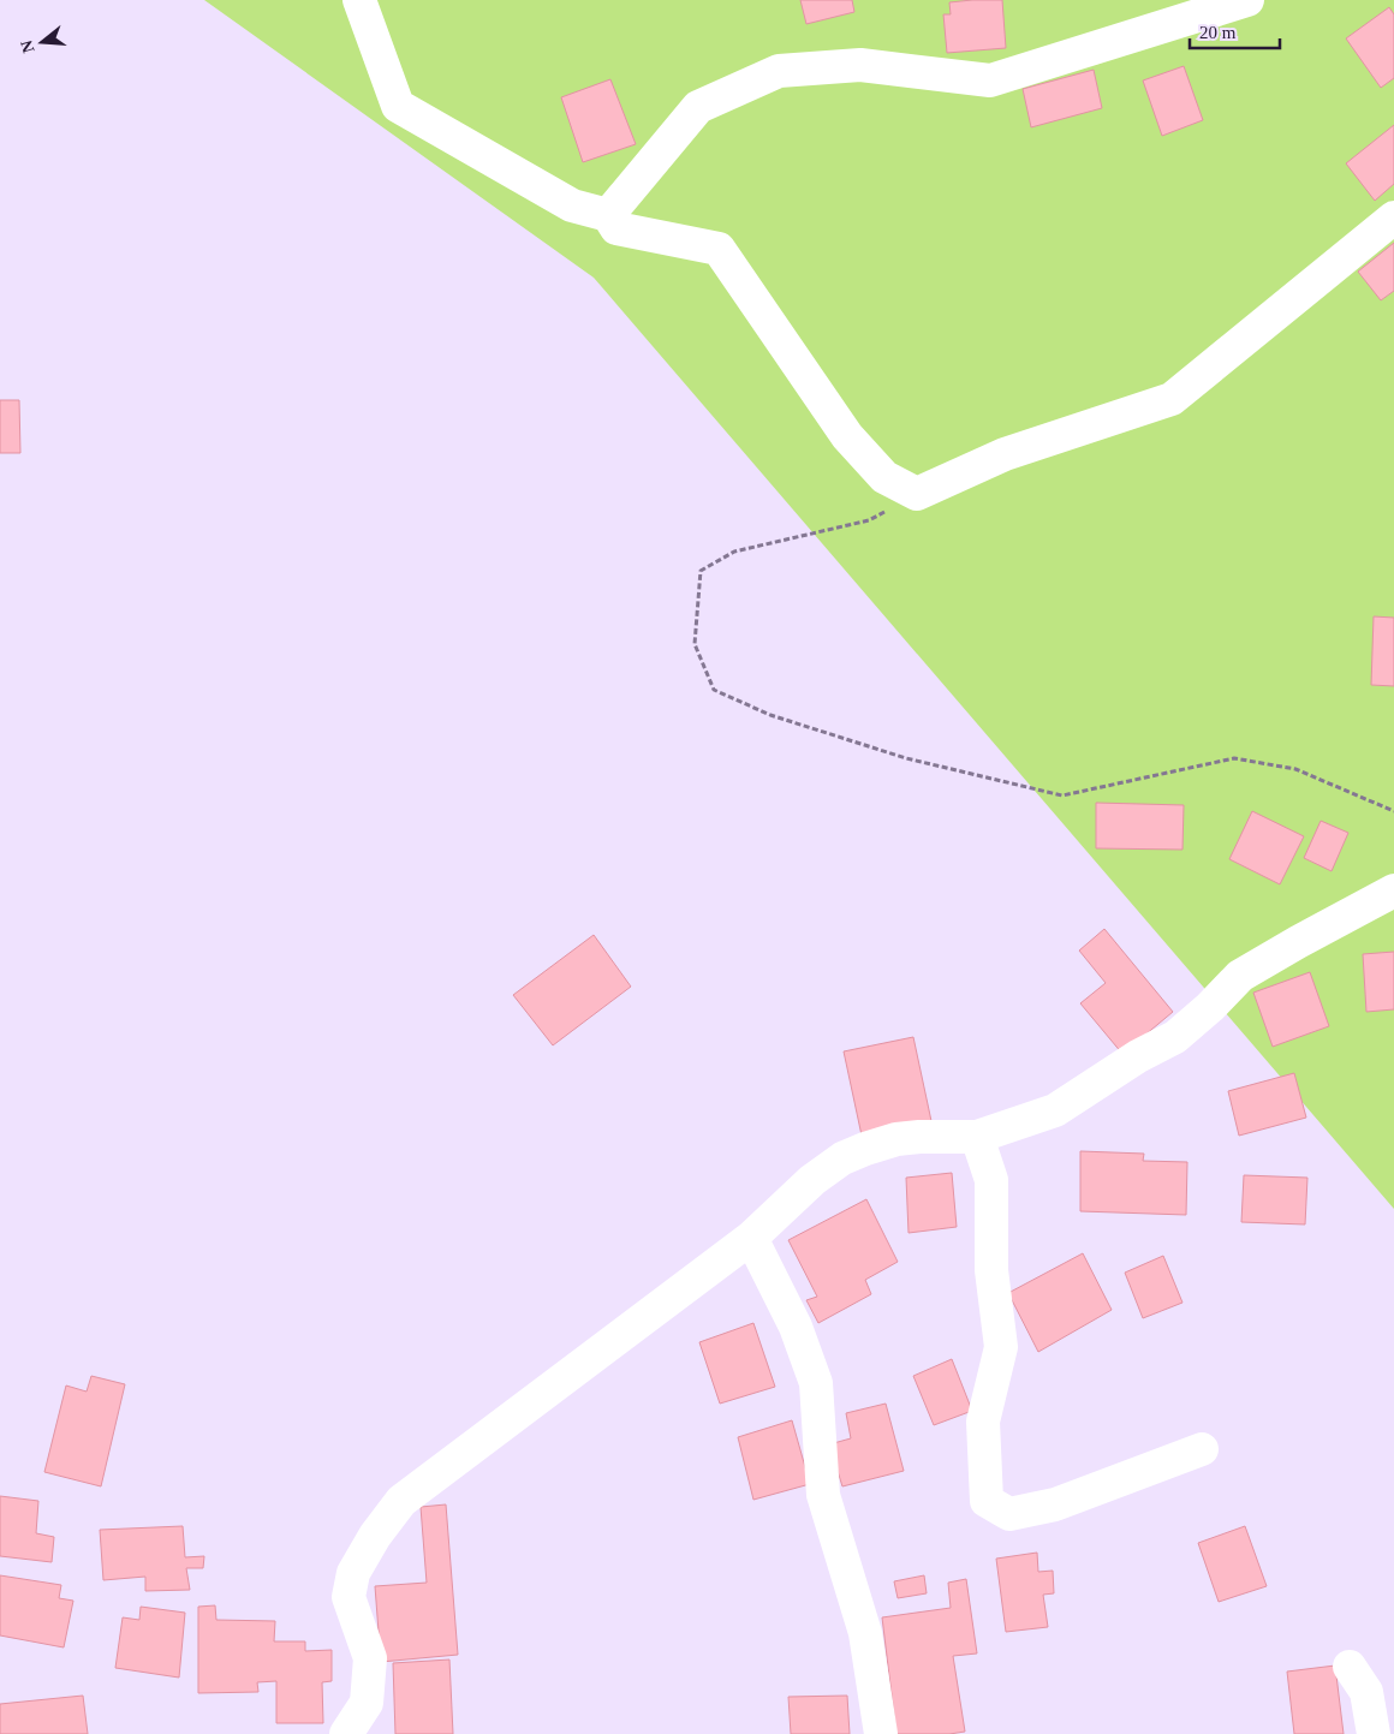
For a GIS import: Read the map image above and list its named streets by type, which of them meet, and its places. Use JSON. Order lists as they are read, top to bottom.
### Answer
{
  "scale_bar": "20 m",
  "north": "left"
}
